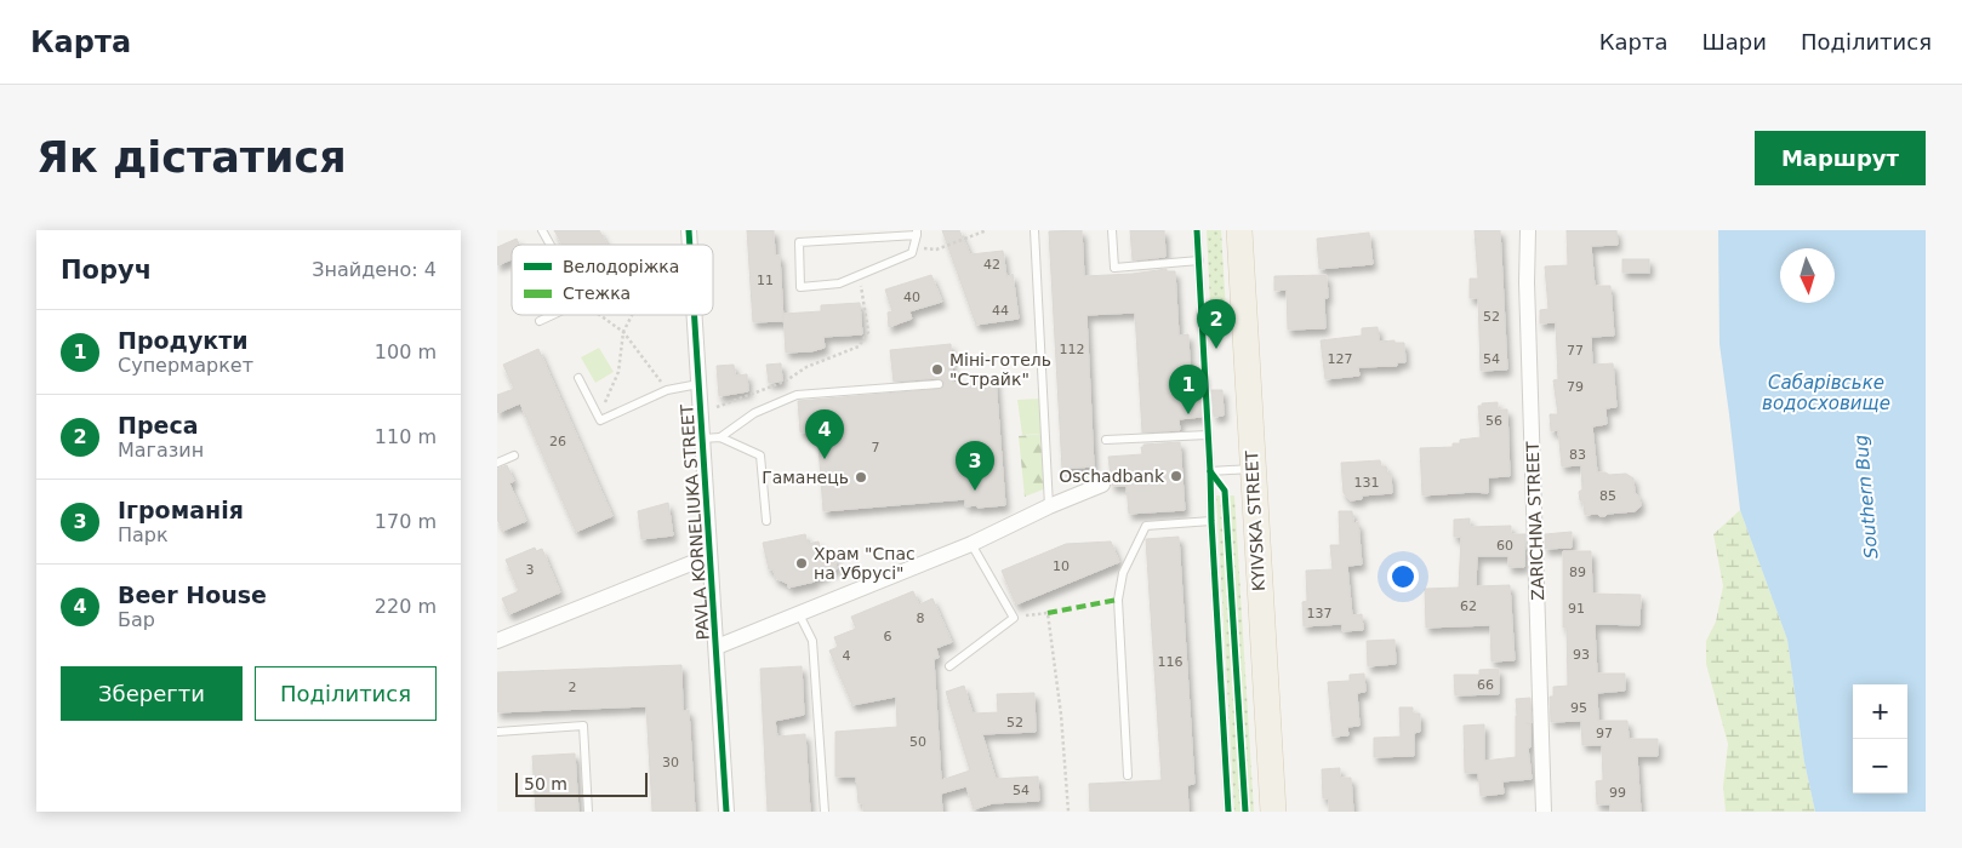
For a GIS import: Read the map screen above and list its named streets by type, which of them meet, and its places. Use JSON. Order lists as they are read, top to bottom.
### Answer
{
  "streets": {
    "main road": ["KYIVSKA STREET"],
    "street": ["ZARICHNA STREET", "PAVLA KORNELIUKA STREET"]
  },
  "water": ["Сабарівське водосховище", "Southern Bug"],
  "places": [
    "Міні-готель \"Страйк\"",
    "Oschadbank",
    "Гаманець",
    "Храм \"Спас на Убрусі\""
  ],
  "house_numbers": [
    "42",
    "11",
    "40",
    "44",
    "52",
    "112",
    "77",
    "127",
    "54",
    "79",
    "56",
    "26",
    "7",
    "83",
    "131",
    "85",
    "60",
    "10",
    "3",
    "89",
    "62",
    "91",
    "137",
    "8",
    "6",
    "93",
    "4",
    "116",
    "66",
    "2",
    "95",
    "52",
    "97",
    "50",
    "30",
    "54",
    "99"
  ],
  "legend": ["Велодоріжка", "Стежка"],
  "scale_bar": "50 m",
  "north": "bottom",
  "page": {
    "header": "Карта",
    "nav": ["Карта", "Шари", "Поділитися"],
    "buttons": [
      "Маршрут",
      ["Зберегти", "Поділитися"]
    ],
    "title": "Як дістатися",
    "heading": ["Поруч", "Знайдено: 4"],
    "pins": [
      "2",
      "1",
      "4",
      "3"
    ],
    "list": [
      {
        "mark": "1",
        "name": "Продукти",
        "note": "Супермаркет",
        "value": "100 m"
      },
      {
        "mark": "2",
        "name": "Преса",
        "note": "Магазин",
        "value": "110 m"
      },
      {
        "mark": "3",
        "name": "Ігроманія",
        "note": "Парк",
        "value": "170 m"
      },
      {
        "mark": "4",
        "name": "Beer House",
        "note": "Бар",
        "value": "220 m"
      }
    ],
    "map_buttons": ["+", "−"],
    "scale": "50 m"
  }
}
